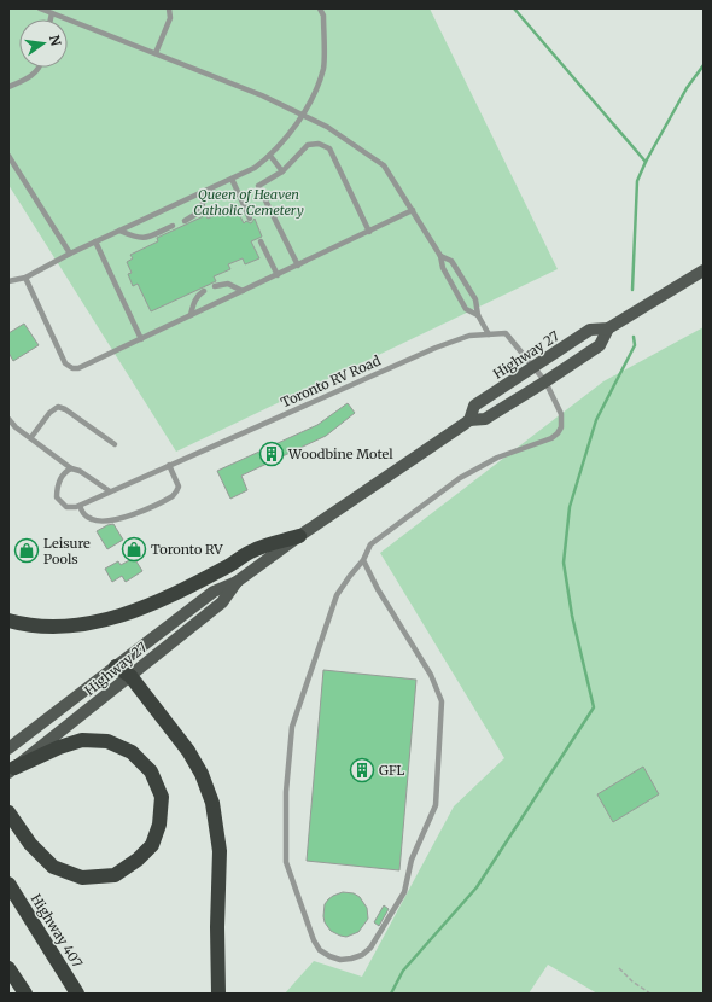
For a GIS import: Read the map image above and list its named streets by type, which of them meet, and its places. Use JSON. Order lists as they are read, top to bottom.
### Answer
{
  "streets": {
    "highway": ["Highway 407"],
    "main road": ["Highway 27"],
    "lane": ["Toronto RV Road"]
  },
  "crossings": [
    ["Highway 27", "Toronto RV Road"]
  ],
  "parks": ["Queen of Heaven Catholic Cemetery"],
  "places": {
    "building": ["Woodbine Motel", "GFL"],
    "shop": ["Toronto RV", "Leisure Pools"]
  },
  "north": "right"
}
